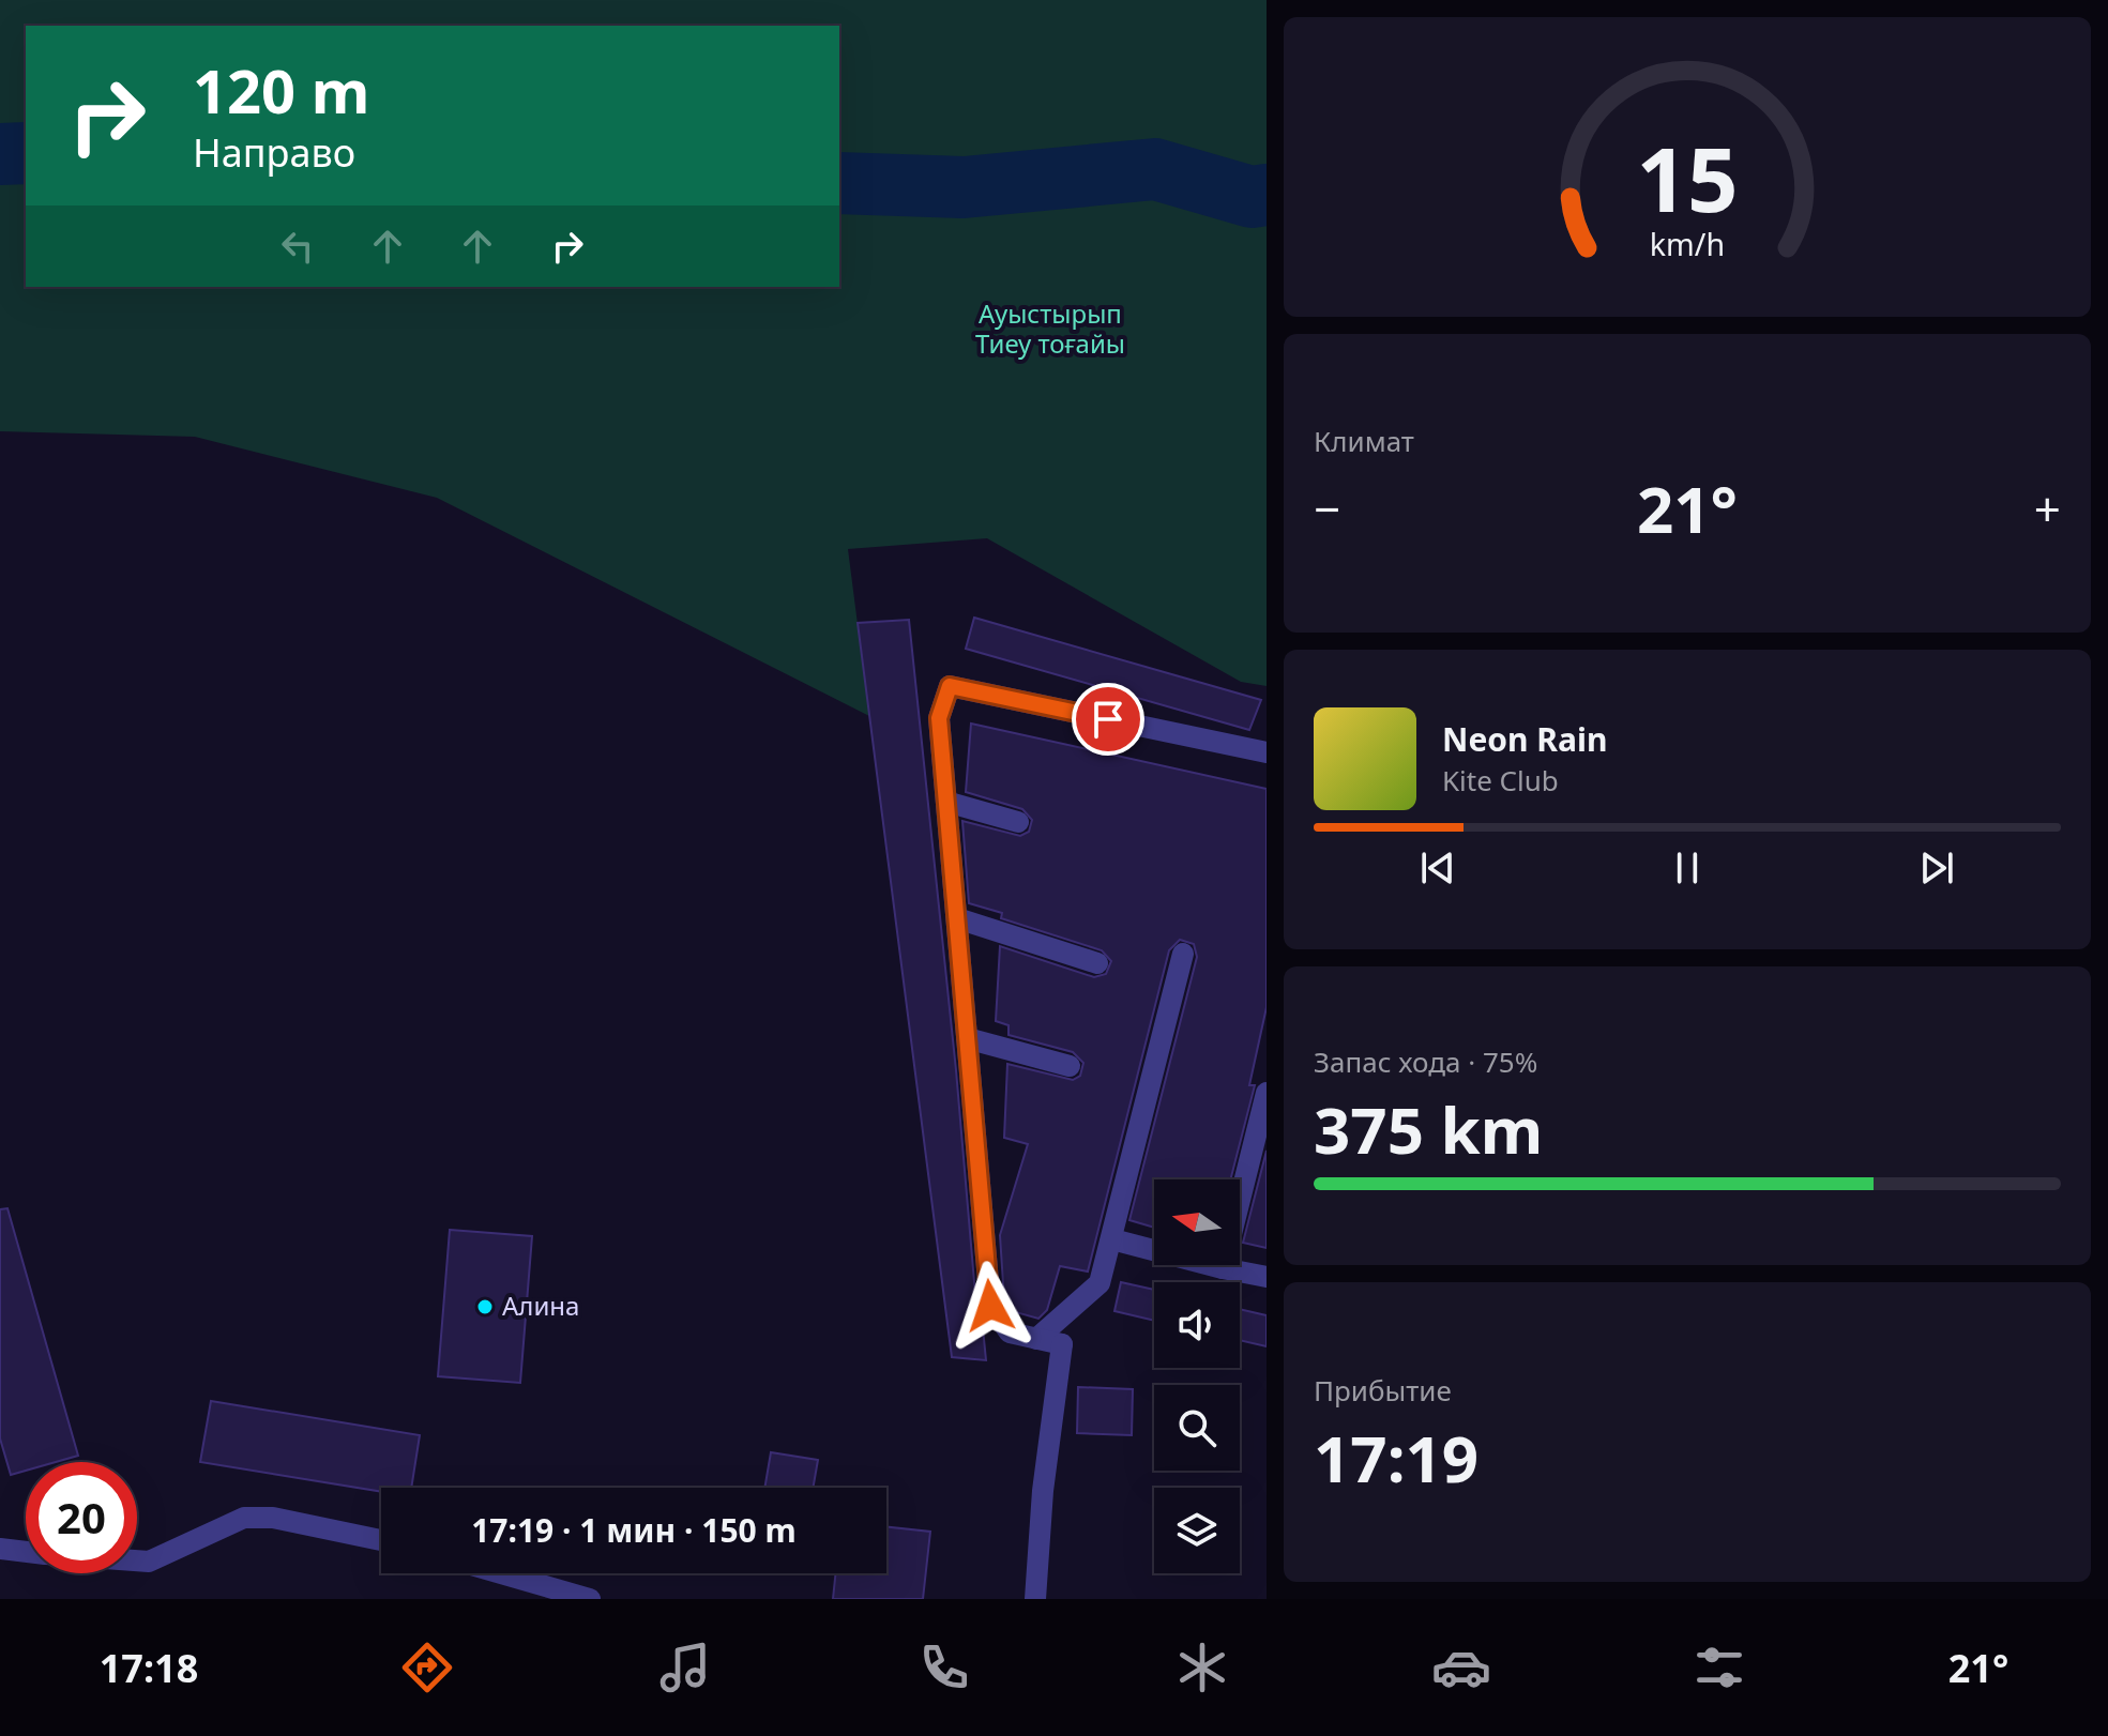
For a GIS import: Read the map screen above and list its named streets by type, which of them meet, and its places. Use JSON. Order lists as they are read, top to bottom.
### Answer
{
  "parks": ["Ауыстырып Тиеу тоғайы"],
  "places": ["Алина"],
  "north": "left",
  "page": {
    "turn": ["120 m", "Направо"],
    "tile": [
      "Климат",
      ["Запас хода · 75%", "375 km"],
      ["Прибытие", "17:19"]
    ],
    "heat": ["−", "21°", "+"],
    "song": ["Neon Rain", "Kite Club"],
    "limit": "20",
    "trip": "17:19 · 1 мин · 150 m",
    "tabs": ["17:18", "21°"],
    "gauge": ["15", "km/h"]
  }
}
